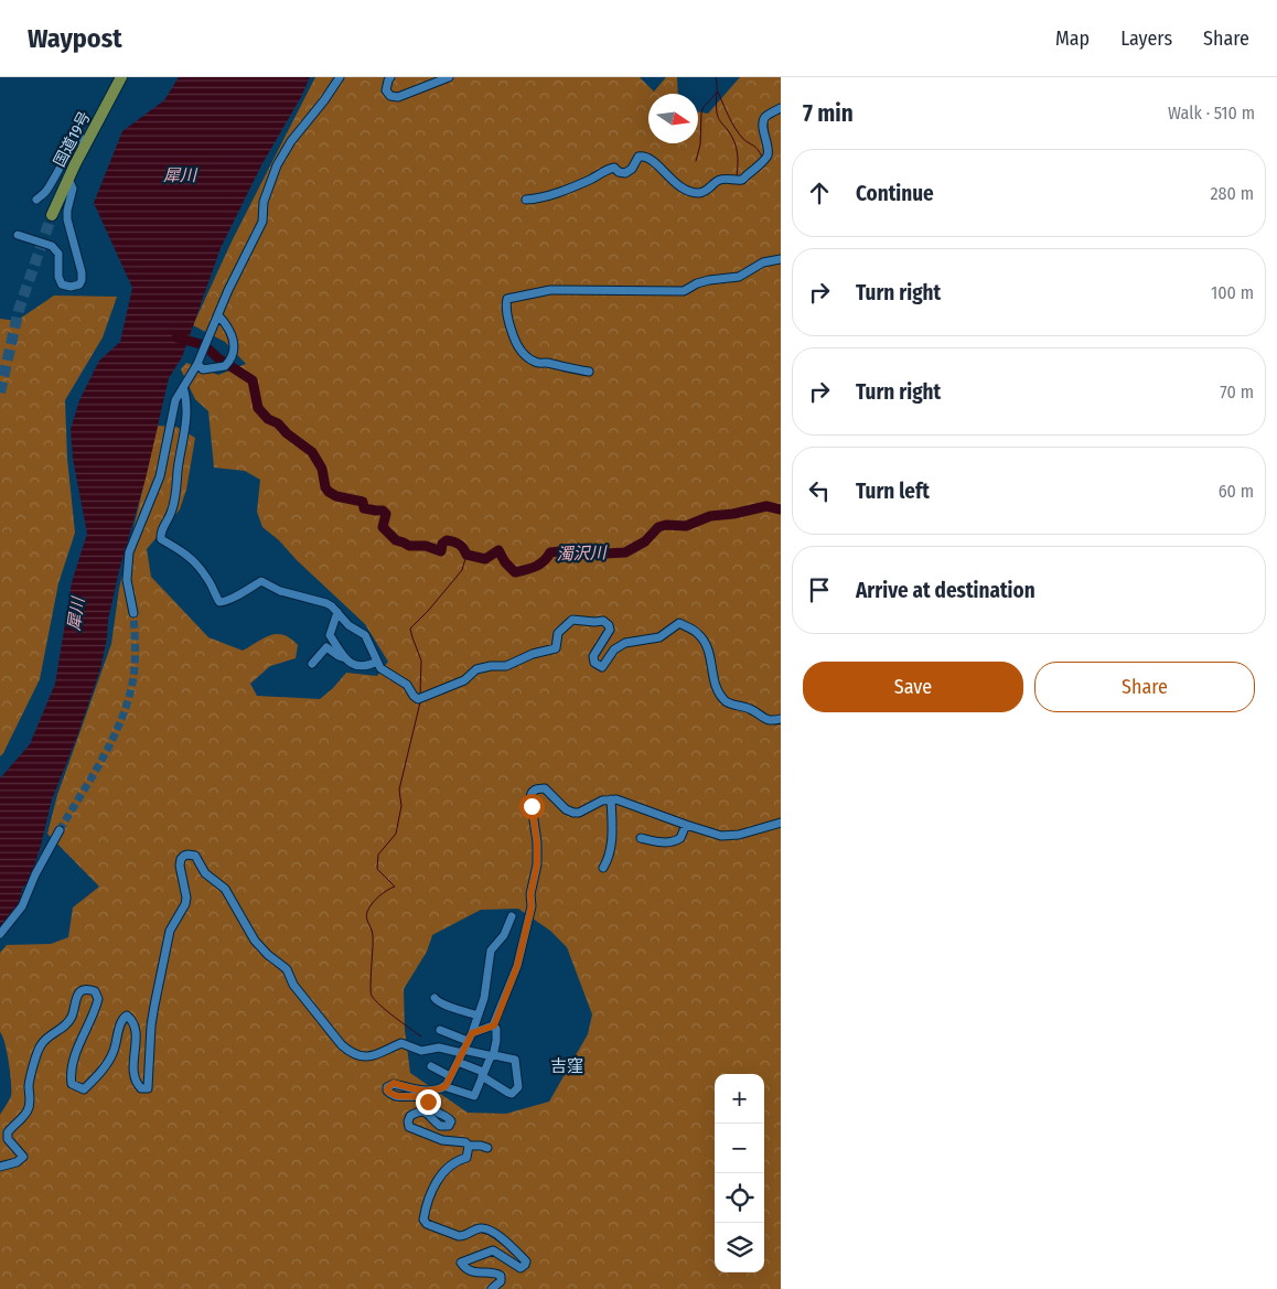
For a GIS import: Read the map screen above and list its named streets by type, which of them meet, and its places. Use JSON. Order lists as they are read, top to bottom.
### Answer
{
  "streets": {
    "highway": ["国道19号"]
  },
  "districts": ["吉窪"],
  "water": ["犀川", "濁沢川"],
  "north": "right",
  "page": {
    "header": "Waypost",
    "nav": ["Map", "Layers", "Share"],
    "heading": ["7 min", "Walk · 510 m"],
    "list": [
      ["Continue", "280 m"],
      ["Turn right", "100 m"],
      ["Turn right", "70 m"],
      ["Turn left", "60 m"],
      "Arrive at destination"
    ],
    "buttons": ["Save", "Share"],
    "map_buttons": ["+", "−"]
  }
}
